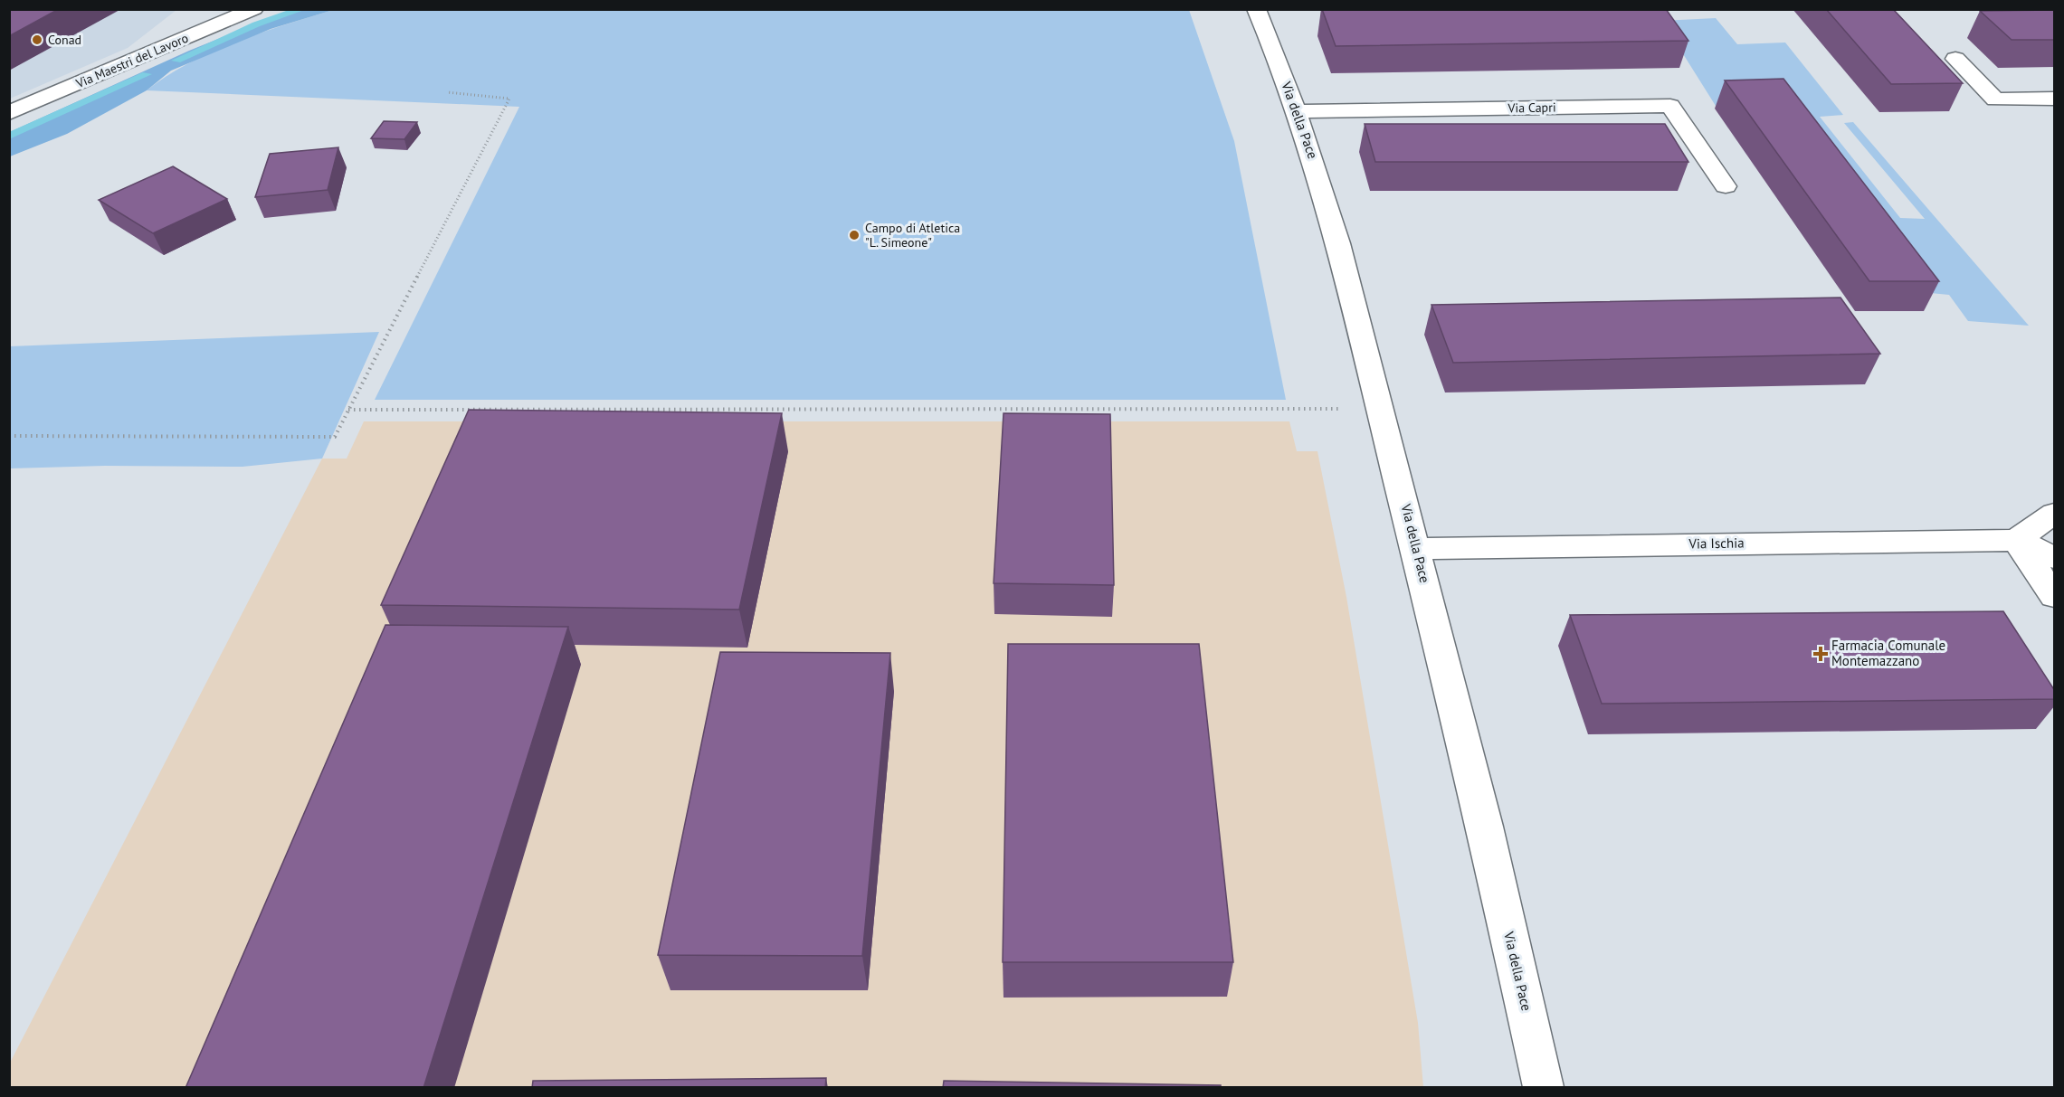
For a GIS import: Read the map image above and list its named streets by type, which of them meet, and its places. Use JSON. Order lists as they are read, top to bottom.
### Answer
{
  "streets": {
    "street": [
      "Via Maestri del Lavoro",
      "Via Capri",
      "Via della Pace",
      "Via Ischia"
    ]
  },
  "crossings": [
    ["Via Capri", "Via della Pace"],
    ["Via della Pace", "Via Ischia"]
  ],
  "places": {
    "other": ["Conad", "Campo di Atletica \"L. Simeone\""],
    "health": ["Farmacia Comunale Montemazzano"]
  }
}
